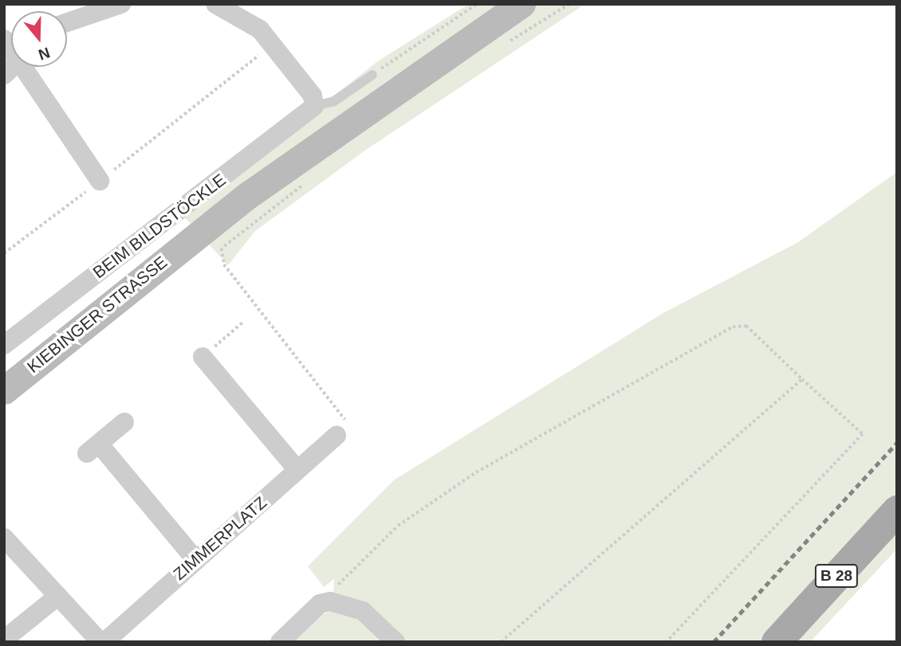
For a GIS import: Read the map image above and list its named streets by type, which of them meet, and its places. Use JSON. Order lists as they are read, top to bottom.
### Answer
{
  "streets": {
    "main road": ["B 28"],
    "street": ["BEIM BILDSTÖCKLE", "KIEBINGER STRASSE", "ZIMMERPLATZ"]
  },
  "north": "bottom"
}
